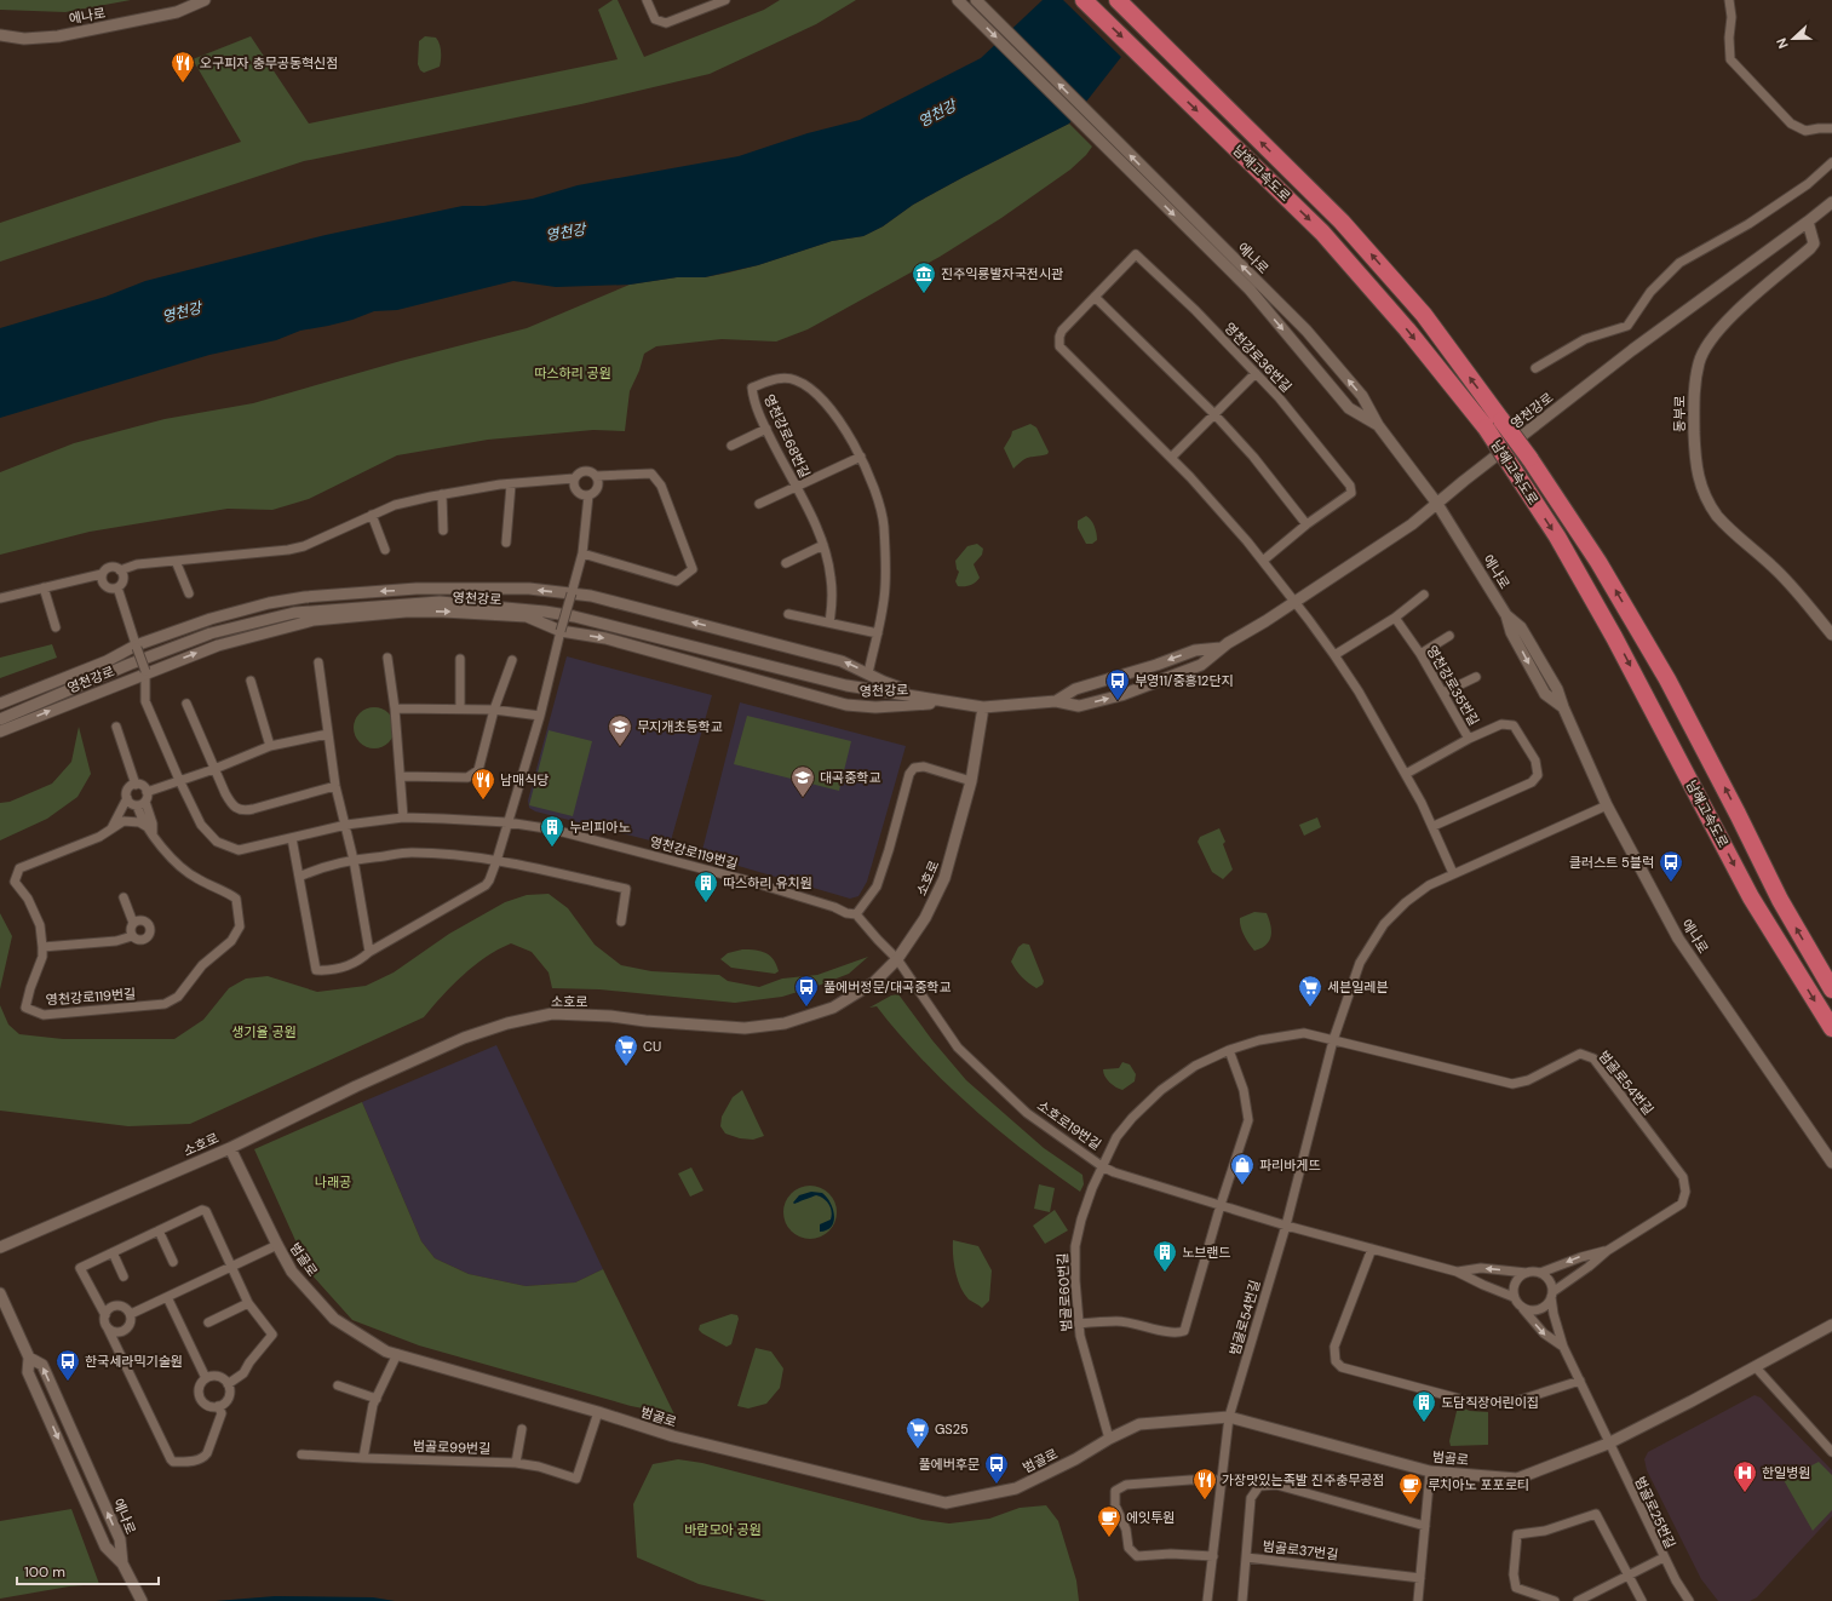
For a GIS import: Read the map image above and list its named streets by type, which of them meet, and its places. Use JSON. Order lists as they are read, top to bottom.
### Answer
{
  "streets": {
    "highway": ["남해고속도로"],
    "street": [
      "에나로",
      "영천강로36번길",
      "영천강로",
      "동부로",
      "영천강로68번길",
      "영천강로35번길",
      "영천강로119번길",
      "소호로",
      "범골로54번길",
      "소호로19번길",
      "범골로",
      "범골로60번길",
      "범골로99번길",
      "범골로25번길",
      "범골로37번길"
    ]
  },
  "crossings": [
    ["에나로", "영천강로"],
    ["에나로", "범골로54번길"],
    ["영천강로36번길", "영천강로"],
    ["영천강로", "동부로"],
    ["영천강로", "영천강로68번길"],
    ["영천강로", "영천강로119번길"],
    ["영천강로", "소호로"],
    ["소호로", "소호로19번길"],
    ["소호로", "범골로"],
    ["범골로54번길", "소호로19번길"],
    ["범골로54번길", "범골로"],
    ["범골로54번길", "범골로60번길"],
    ["소호로19번길", "범골로60번길"],
    ["범골로", "범골로60번길"],
    ["범골로", "범골로99번길"],
    ["범골로", "범골로25번길"]
  ],
  "water": ["영천강"],
  "parks": [
    "따스하리 공원",
    "생기율 공원",
    "나래공",
    "바람모아 공원"
  ],
  "places": {
    "restaurant": ["오구피자 충무공동혁신점", "남매식당", "가장맛있는족발 진주충무공점"],
    "museum": ["진주익룡발자국전시관"],
    "bus stop": [
      "부영11/중흥12단지",
      "클러스트 5블럭",
      "풀에버정문/대곡중학교",
      "한국세라믹기술원",
      "풀에버후문"
    ],
    "school or university": ["무지개초등학교", "대곡중학교"],
    "building": [
      "누리피아노",
      "따스하리 유치원",
      "노브랜드",
      "도담직장어린이집"
    ],
    "supermarket": ["세븐일레븐", "CU", "GS25"],
    "shop": ["파리바게뜨"],
    "hospital": ["한일병원"],
    "cafe": ["루치아노 포포로티", "에잇투원"]
  },
  "scale_bar": "100 m",
  "north": "left"
}
